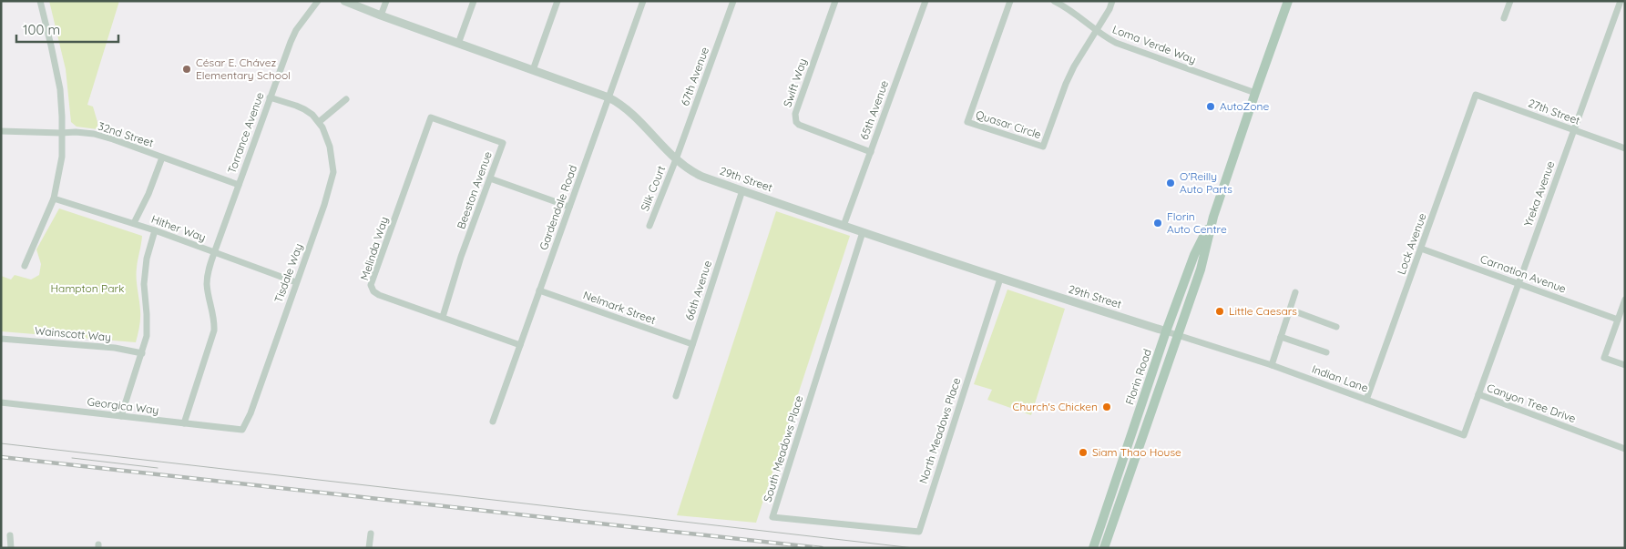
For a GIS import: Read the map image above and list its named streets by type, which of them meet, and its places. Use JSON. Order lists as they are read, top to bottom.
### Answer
{
  "streets": {
    "main road": ["Florin Road"],
    "street": [
      "Loma Verde Way",
      "67th Avenue",
      "Swift Way",
      "65th Avenue",
      "27th Street",
      "Quasar Circle",
      "Torrance Avenue",
      "32nd Street",
      "29th Street",
      "Silk Court",
      "Beeston Avenue",
      "Yreka Avenue",
      "Gardendale Road",
      "Hither Way",
      "Lock Avenue",
      "Melinda Way",
      "Tisdale Way",
      "Carnation Avenue",
      "66th Avenue",
      "Nelmark Street",
      "Wainscott Way",
      "Indian Lane",
      "Canyon Tree Drive",
      "Georgica Way",
      "North Meadows Place",
      "South Meadows Place"
    ]
  },
  "crossings": [
    ["Loma Verde Way", "Quasar Circle"],
    ["Loma Verde Way", "Florin Road"],
    ["67th Avenue", "29th Street"],
    ["67th Avenue", "Silk Court"],
    ["Swift Way", "65th Avenue"],
    ["65th Avenue", "29th Street"],
    ["27th Street", "Yreka Avenue"],
    ["27th Street", "Lock Avenue"],
    ["Torrance Avenue", "32nd Street"],
    ["Torrance Avenue", "Hither Way"],
    ["Torrance Avenue", "Tisdale Way"],
    ["Torrance Avenue", "Georgica Way"],
    ["29th Street", "Silk Court"],
    ["29th Street", "Gardendale Road"],
    ["29th Street", "66th Avenue"],
    ["29th Street", "Florin Road"],
    ["29th Street", "Indian Lane"],
    ["29th Street", "North Meadows Place"],
    ["29th Street", "South Meadows Place"],
    ["Beeston Avenue", "Melinda Way"],
    ["Yreka Avenue", "Carnation Avenue"],
    ["Yreka Avenue", "Indian Lane"],
    ["Yreka Avenue", "Canyon Tree Drive"],
    ["Gardendale Road", "Melinda Way"],
    ["Gardendale Road", "Nelmark Street"],
    ["Hither Way", "Tisdale Way"],
    ["Lock Avenue", "Carnation Avenue"],
    ["Lock Avenue", "Indian Lane"],
    ["Tisdale Way", "Georgica Way"],
    ["66th Avenue", "Nelmark Street"],
    ["Florin Road", "Indian Lane"],
    ["Indian Lane", "Canyon Tree Drive"],
    ["North Meadows Place", "South Meadows Place"]
  ],
  "parks": ["Hampton Park"],
  "places": [
    "César E. Chávez Elementary School",
    "AutoZone",
    "O'Reilly Auto Parts",
    "Florin Auto Centre",
    "Little Caesars",
    "Church's Chicken",
    "Siam Thao House"
  ],
  "scale_bar": "100 m"
}
